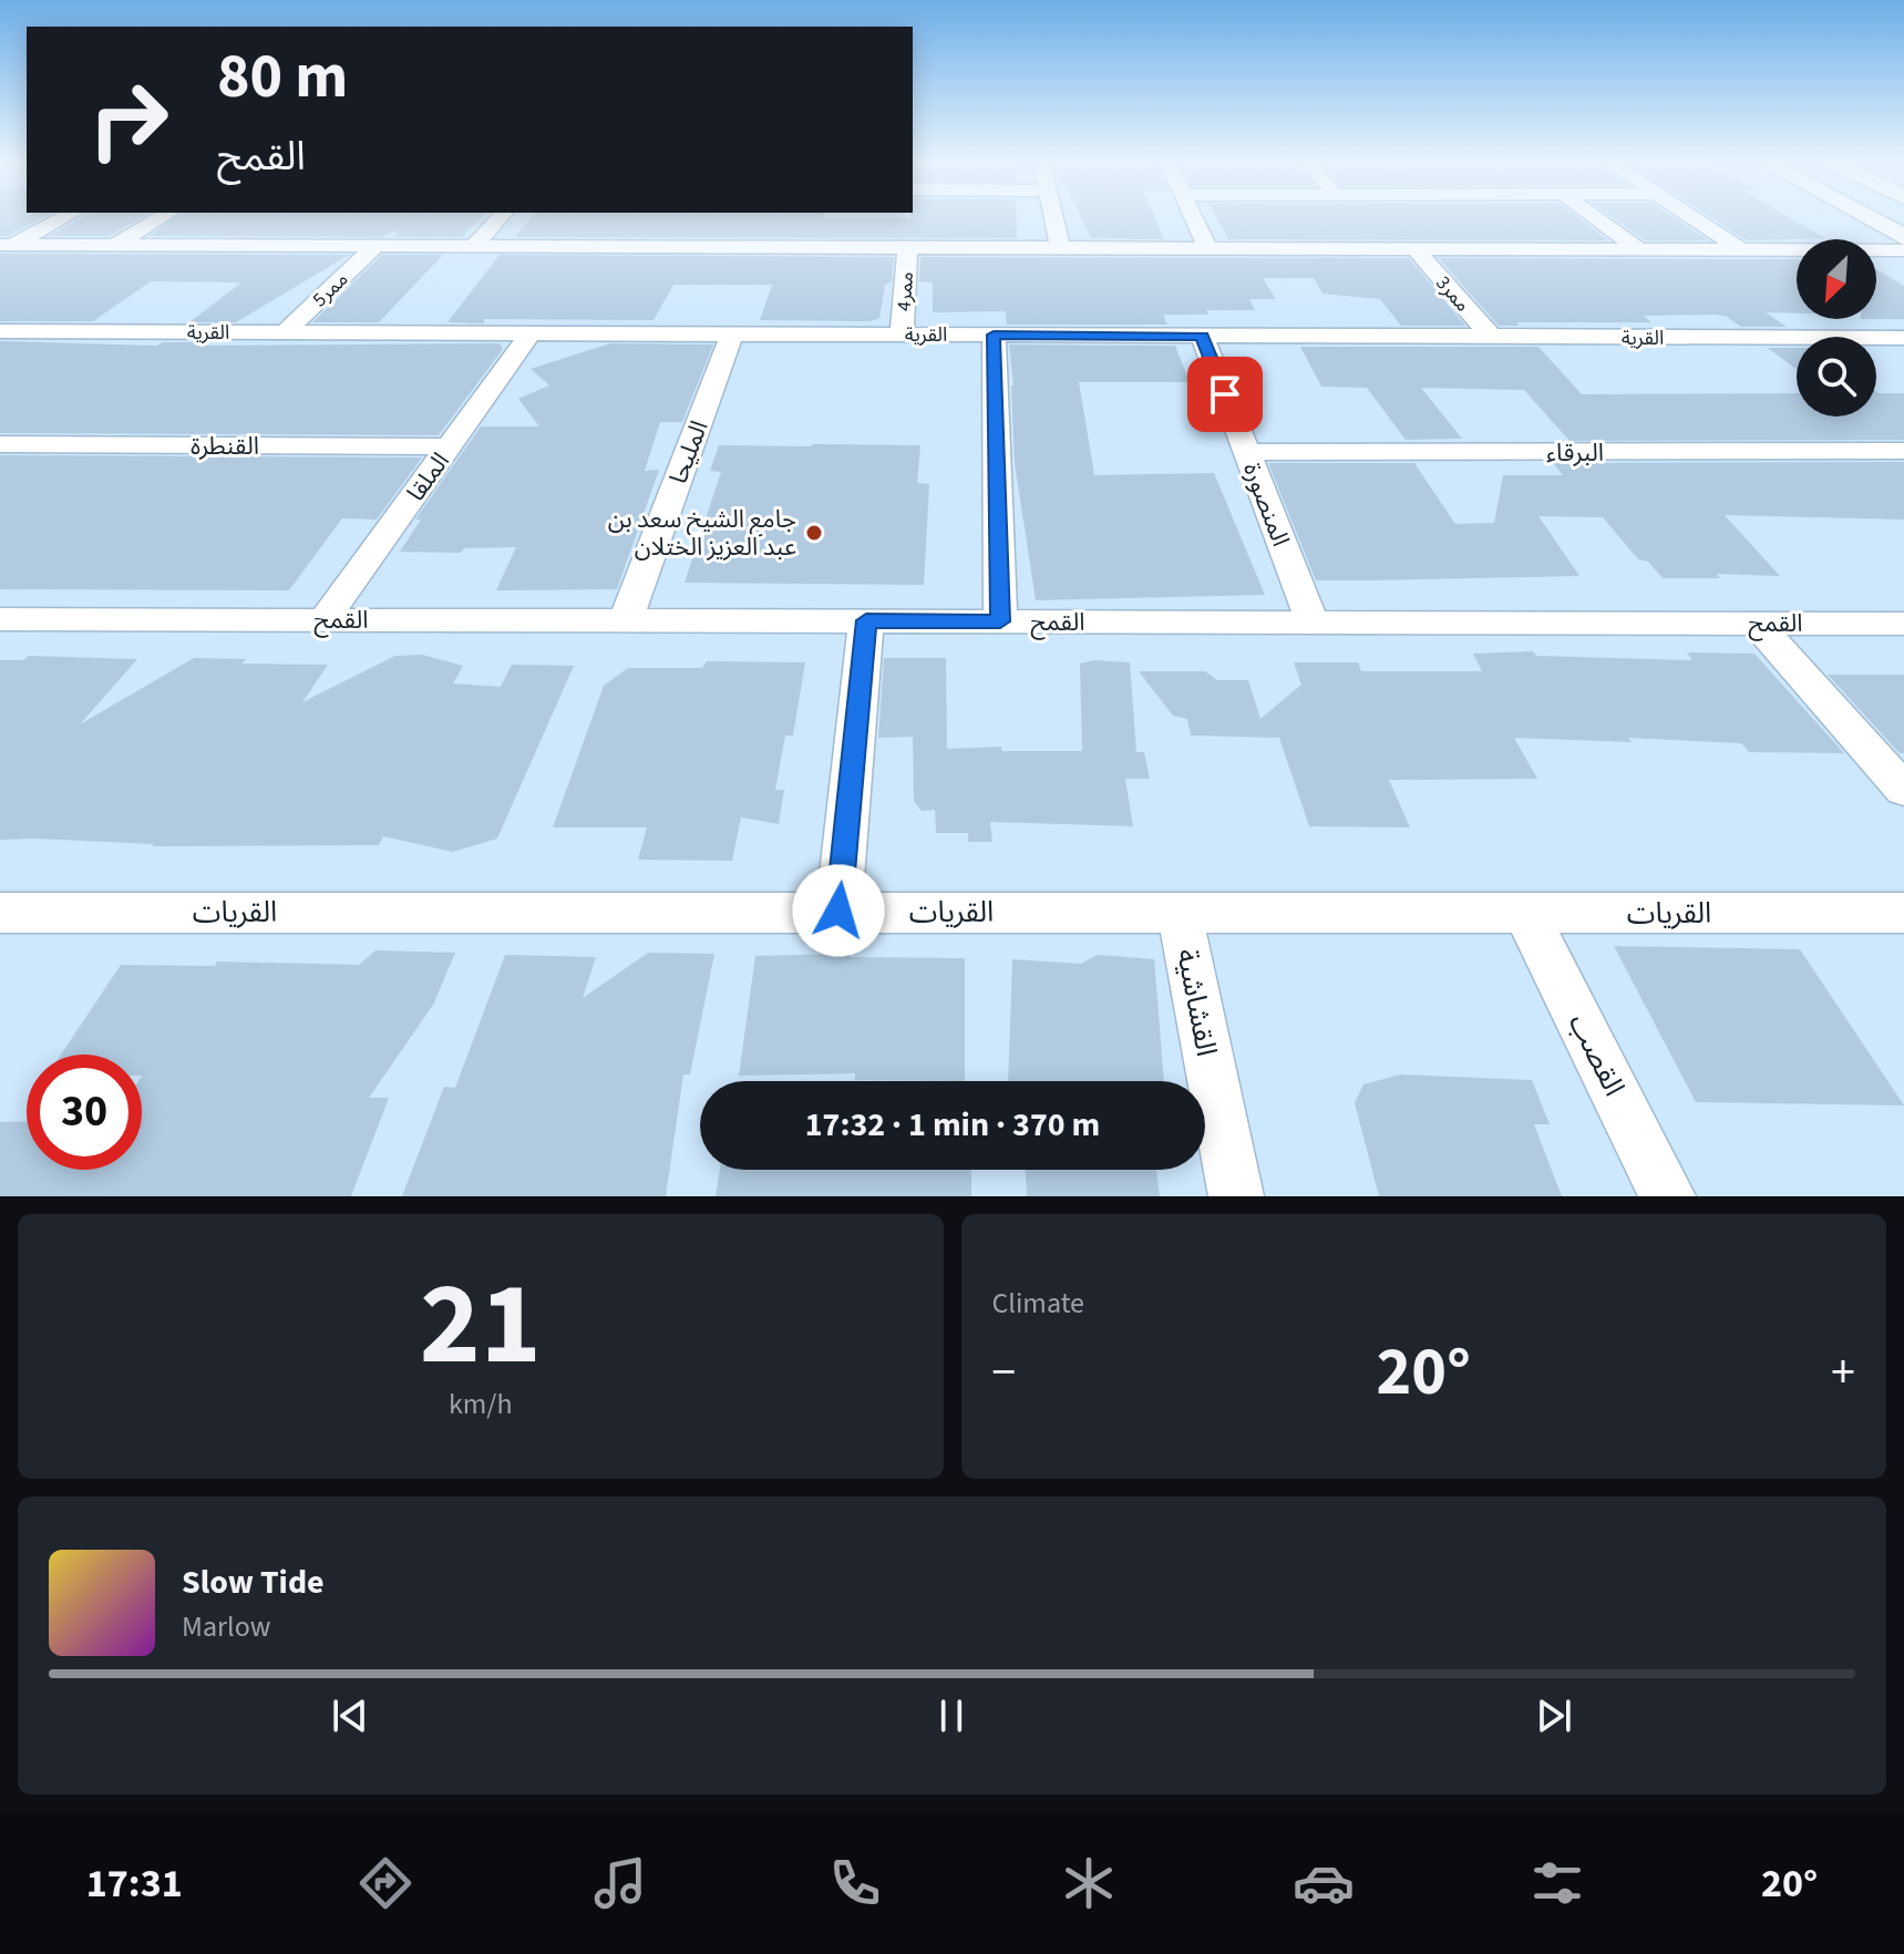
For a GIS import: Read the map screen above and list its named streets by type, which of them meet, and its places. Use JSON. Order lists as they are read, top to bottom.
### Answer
{
  "streets": {
    "street": [
      "ممر5",
      "ممر4",
      "ممر3",
      "القرية",
      "القنطرة",
      "المليحا",
      "البرقاء",
      "الملقا",
      "المنصورة",
      "القمح",
      "القريات",
      "القشاشية",
      "القصب"
    ]
  },
  "crossings": [
    ["ممر5", "القرية"],
    ["ممر4", "القرية"],
    ["ممر3", "القرية"],
    ["القرية", "المليحا"],
    ["القرية", "الملقا"],
    ["القرية", "المنصورة"],
    ["القنطرة", "الملقا"],
    ["المليحا", "القمح"],
    ["البرقاء", "المنصورة"],
    ["الملقا", "القمح"],
    ["المنصورة", "القمح"],
    ["القريات", "القشاشية"],
    ["القريات", "القصب"]
  ],
  "places": ["جامع الشيخ سعد بن عبد العزيز الختلان"],
  "north": "bottom left",
  "page": {
    "turn": ["80 m", "القمح"],
    "limit": "30",
    "trip": "17:32 · 1 min · 370 m",
    "tile": [
      ["21", "km/h"],
      "Climate"
    ],
    "heat": ["−", "20°", "+"],
    "song": ["Slow Tide", "Marlow"],
    "tabs": ["17:31", "20°"]
  }
}
